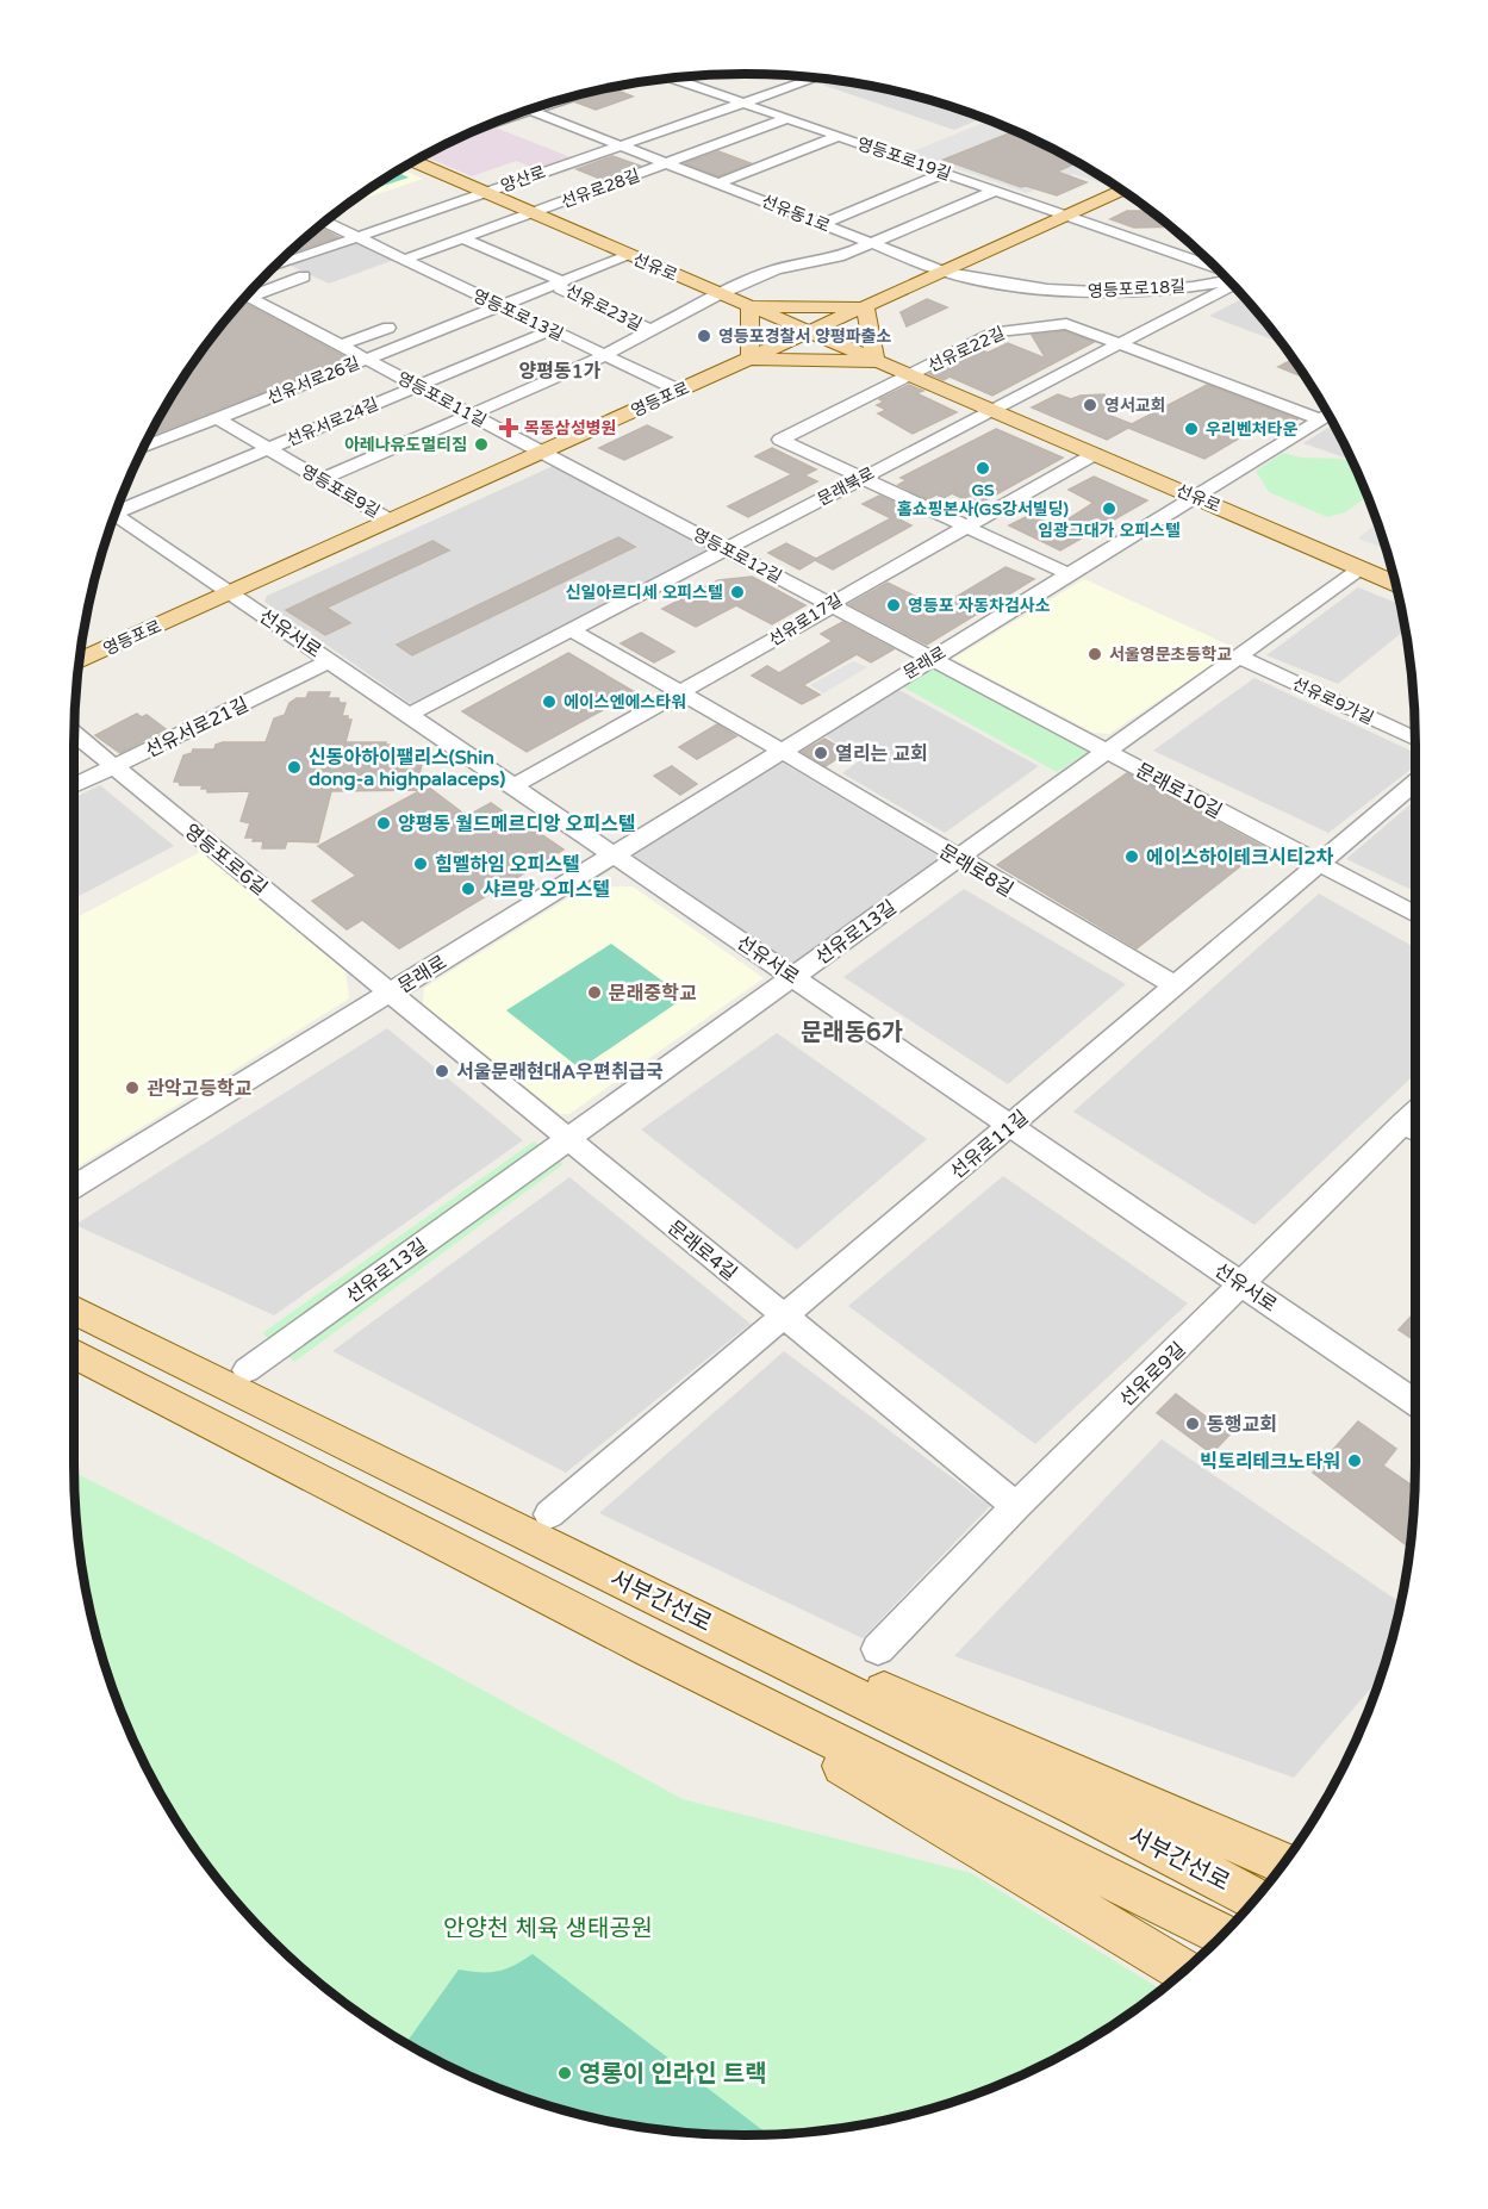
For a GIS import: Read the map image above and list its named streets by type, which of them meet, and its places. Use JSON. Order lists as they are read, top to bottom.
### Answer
{
  "streets": {
    "main road": ["선유로", "영등포로", "서부간선로"],
    "street": [
      "영등포로19길",
      "양산로",
      "선유로28길",
      "선유동1로",
      "영등포로18길",
      "선유로23길",
      "영등포로13길",
      "선유로22길",
      "선유서로26길",
      "영등포로11길",
      "선유서로24길",
      "문래북로",
      "영등포로9길",
      "영등포로12길",
      "선유로17길",
      "선유서로",
      "문래로",
      "선유로9가길",
      "선유서로21길",
      "문래로10길",
      "영등포로6길",
      "문래로8길",
      "선유로13길",
      "선유로11길",
      "문래로4길",
      "선유로9길"
    ]
  },
  "crossings": [
    ["영등포로19길", "양산로"],
    ["영등포로19길", "선유동1로"],
    ["영등포로19길", "영등포로"],
    ["양산로", "선유동1로"],
    ["양산로", "선유로"],
    ["양산로", "영등포로13길"],
    ["양산로", "영등포로11길"],
    ["선유로28길", "선유동1로"],
    ["선유로28길", "선유로"],
    ["선유로28길", "영등포로13길"],
    ["선유동1로", "영등포로18길"],
    ["선유동1로", "선유로23길"],
    ["선유동1로", "영등포로"],
    ["선유로", "선유로23길"],
    ["선유로", "선유로22길"],
    ["선유로", "선유서로26길"],
    ["선유로", "영등포로"],
    ["선유로", "문래북로"],
    ["선유로", "선유로17길"],
    ["선유로", "문래로"],
    ["선유로", "선유로13길"],
    ["영등포로18길", "선유로22길"],
    ["영등포로18길", "영등포로"],
    ["선유로23길", "영등포로13길"],
    ["선유로23길", "선유서로26길"],
    ["선유로23길", "영등포로11길"],
    ["선유로23길", "영등포로9길"],
    ["영등포로13길", "선유서로26길"],
    ["영등포로13길", "영등포로"],
    ["영등포로13길", "선유서로24길"],
    ["선유서로26길", "영등포로11길"],
    ["선유서로26길", "영등포로9길"],
    ["영등포로11길", "영등포로"],
    ["영등포로11길", "선유서로24길"],
    ["영등포로11길", "영등포로12길"],
    ["영등포로", "영등포로9길"],
    ["영등포로", "영등포로12길"],
    ["영등포로", "선유서로"],
    ["선유서로24길", "영등포로9길"],
    ["문래북로", "영등포로12길"],
    ["문래북로", "선유서로"],
    ["문래북로", "문래로"],
    ["영등포로12길", "선유로17길"],
    ["영등포로12길", "문래로"],
    ["영등포로12길", "문래로10길"],
    ["선유로17길", "선유서로"],
    ["선유서로", "문래로"],
    ["선유서로", "선유서로21길"],
    ["선유서로", "선유로13길"],
    ["선유서로", "선유로11길"],
    ["선유서로", "선유로9길"],
    ["문래로", "문래로10길"],
    ["문래로", "영등포로6길"],
    ["문래로", "문래로8길"],
    ["문래로", "문래로4길"],
    ["선유로9가길", "선유로13길"],
    ["선유서로21길", "영등포로6길"],
    ["문래로10길", "선유로13길"],
    ["문래로10길", "선유로11길"],
    ["영등포로6길", "문래로4길"],
    ["문래로8길", "선유로13길"],
    ["문래로8길", "선유로11길"],
    ["선유로13길", "문래로4길"],
    ["선유로11길", "문래로4길"],
    ["문래로4길", "선유로9길"]
  ],
  "districts": ["양평동1가", "문래동6가"],
  "parks": ["안양천 체육 생태공원"],
  "places": {
    "other": [
      "영등포경찰서 양평파출소",
      "영서교회",
      "우리벤처타운",
      "아레나유도멀티짐",
      "GS 홈쇼핑본사(GS강서빌딩)",
      "임광그대가 오피스텔",
      "신일아르디세 오피스텔",
      "영등포 자동차검사소",
      "서울영문초등학교",
      "에이스엔에스타워",
      "열리는 교회",
      "신동아하이팰리스(Shin dong-a highpalaceps)",
      "양평동 월드메르디앙 오피스텔",
      "에이스하이테크시티2차",
      "힘멜하임 오피스텔",
      "샤르망 오피스텔",
      "문래중학교",
      "서울문래현대A우편취급국",
      "관악고등학교",
      "동행교회",
      "빅토리테크노타워",
      "영롱이 인라인 트랙"
    ],
    "health": ["목동삼성병원"]
  }
}
